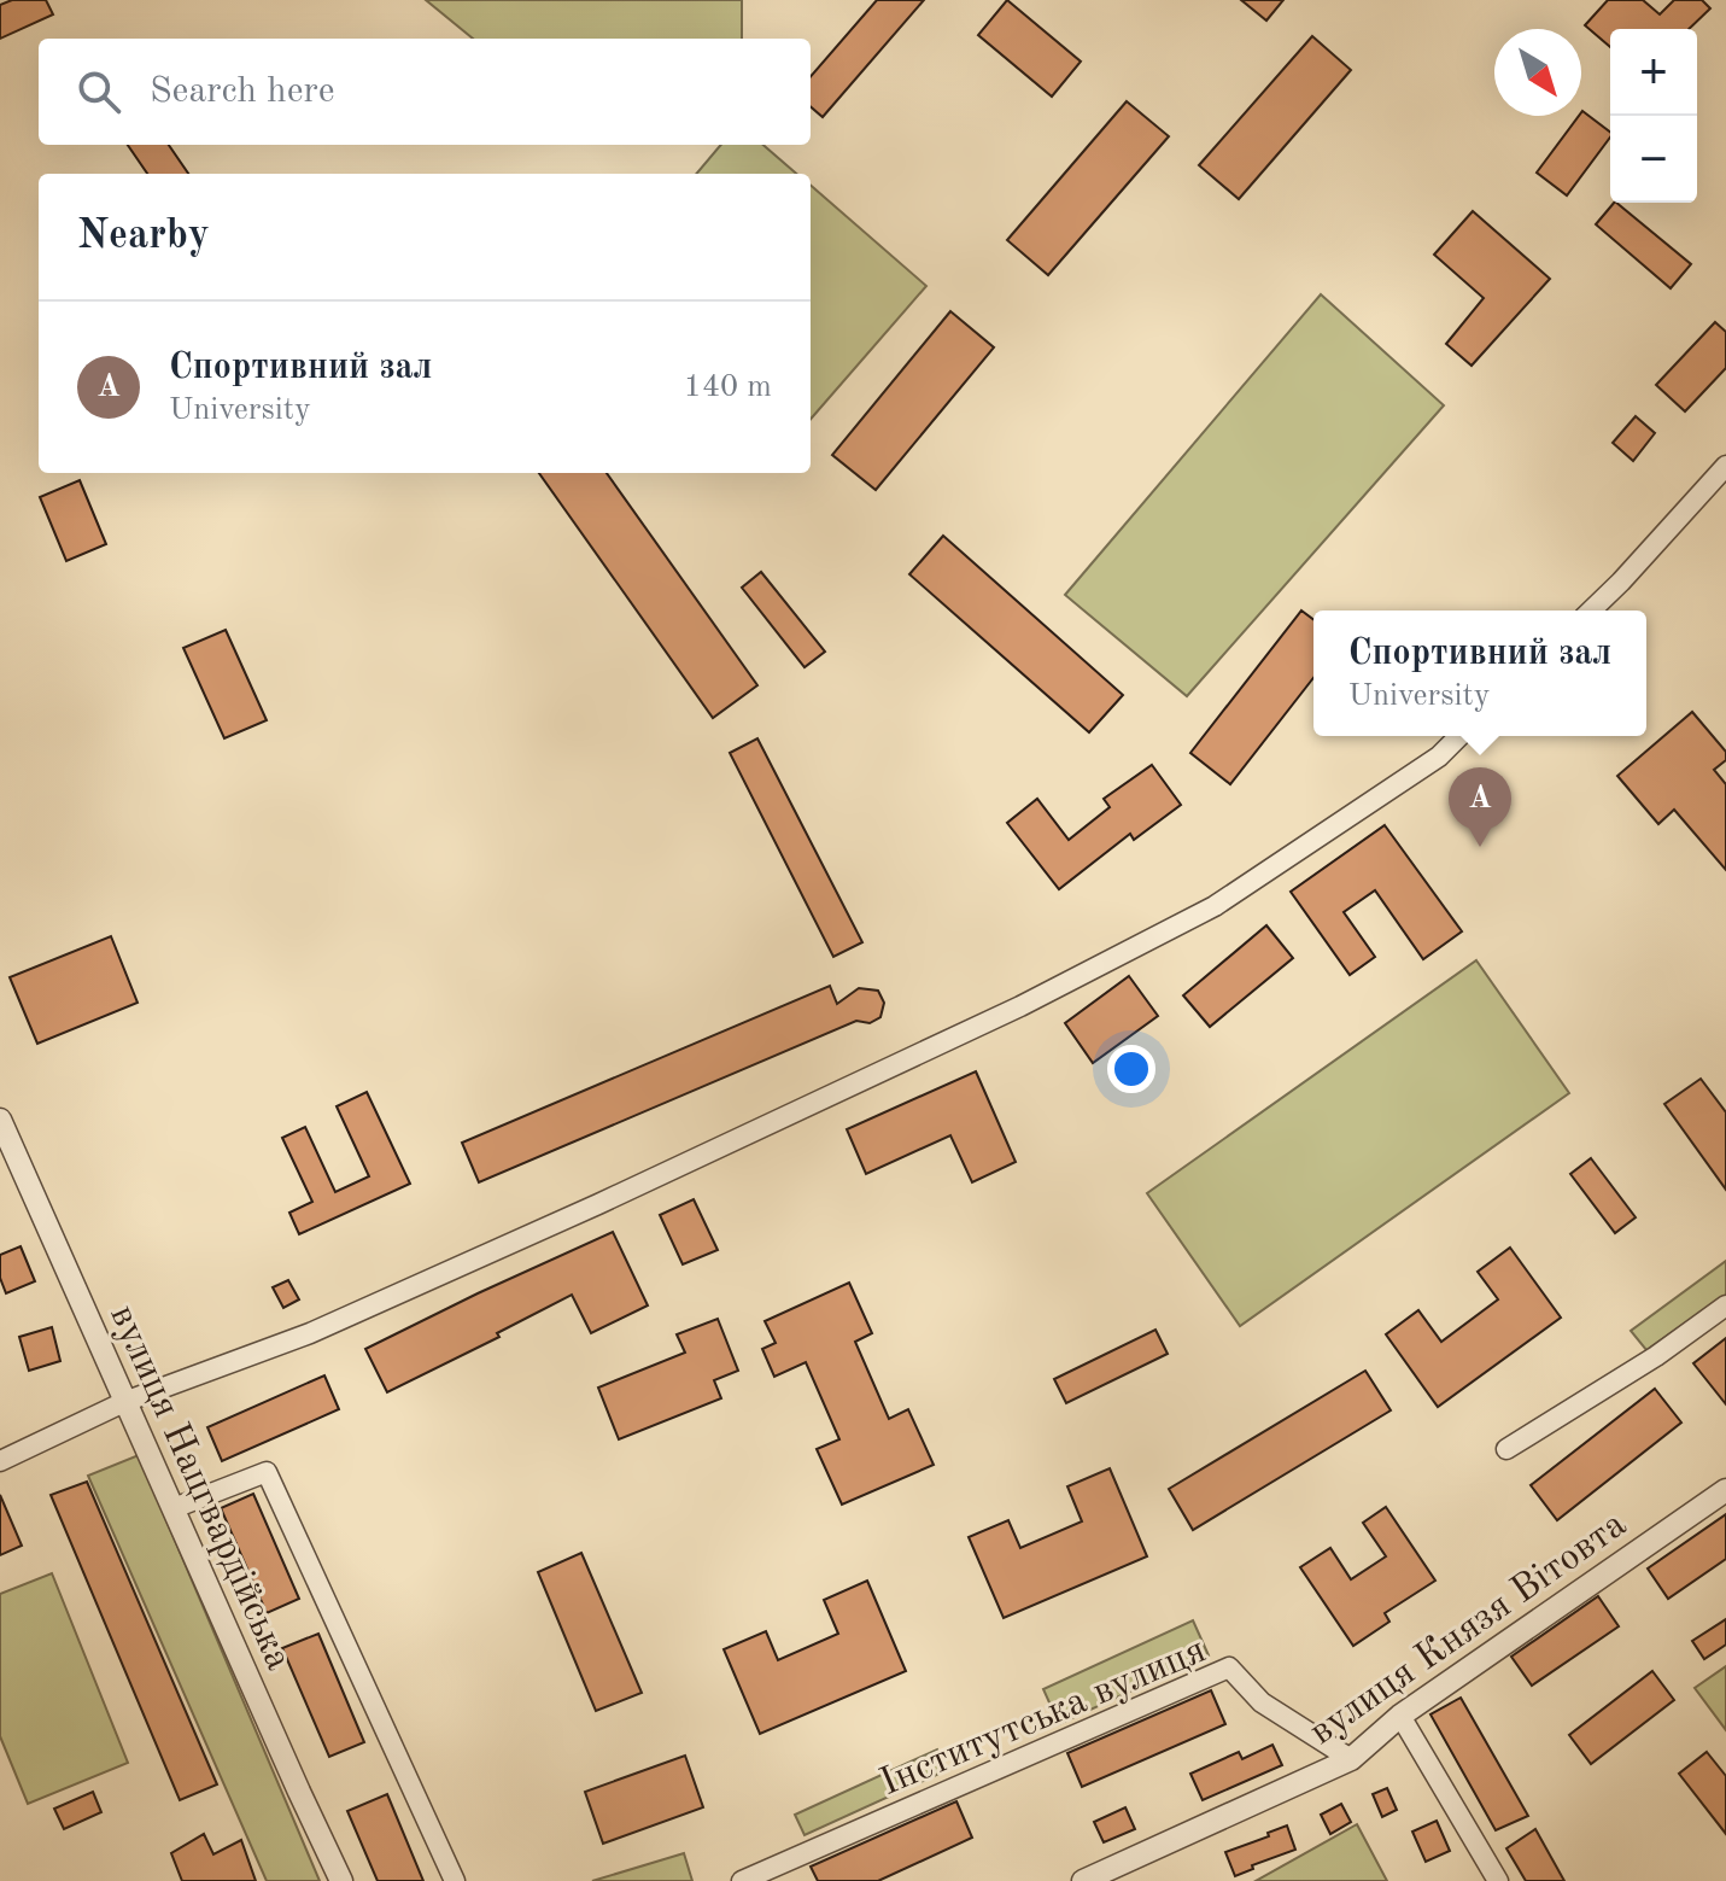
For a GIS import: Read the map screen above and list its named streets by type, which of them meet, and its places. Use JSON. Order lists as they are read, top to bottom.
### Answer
{
  "streets": {
    "street": ["вулиця Нацгвардійська", "вулиця Князя Вітовта", "Інститутська вулиця"]
  },
  "crossings": [
    ["вулиця Князя Вітовта", "Інститутська вулиця"]
  ],
  "north": "bottom right",
  "page": {
    "map_buttons": ["+", "−"],
    "search": "Search here",
    "heading": "Nearby",
    "list": [
      {
        "mark": "A",
        "name": "Спортивний зал",
        "note": "University",
        "value": "140 m"
      }
    ],
    "popup": ["Спортивний зал", "University"],
    "pins": "A"
  }
}
